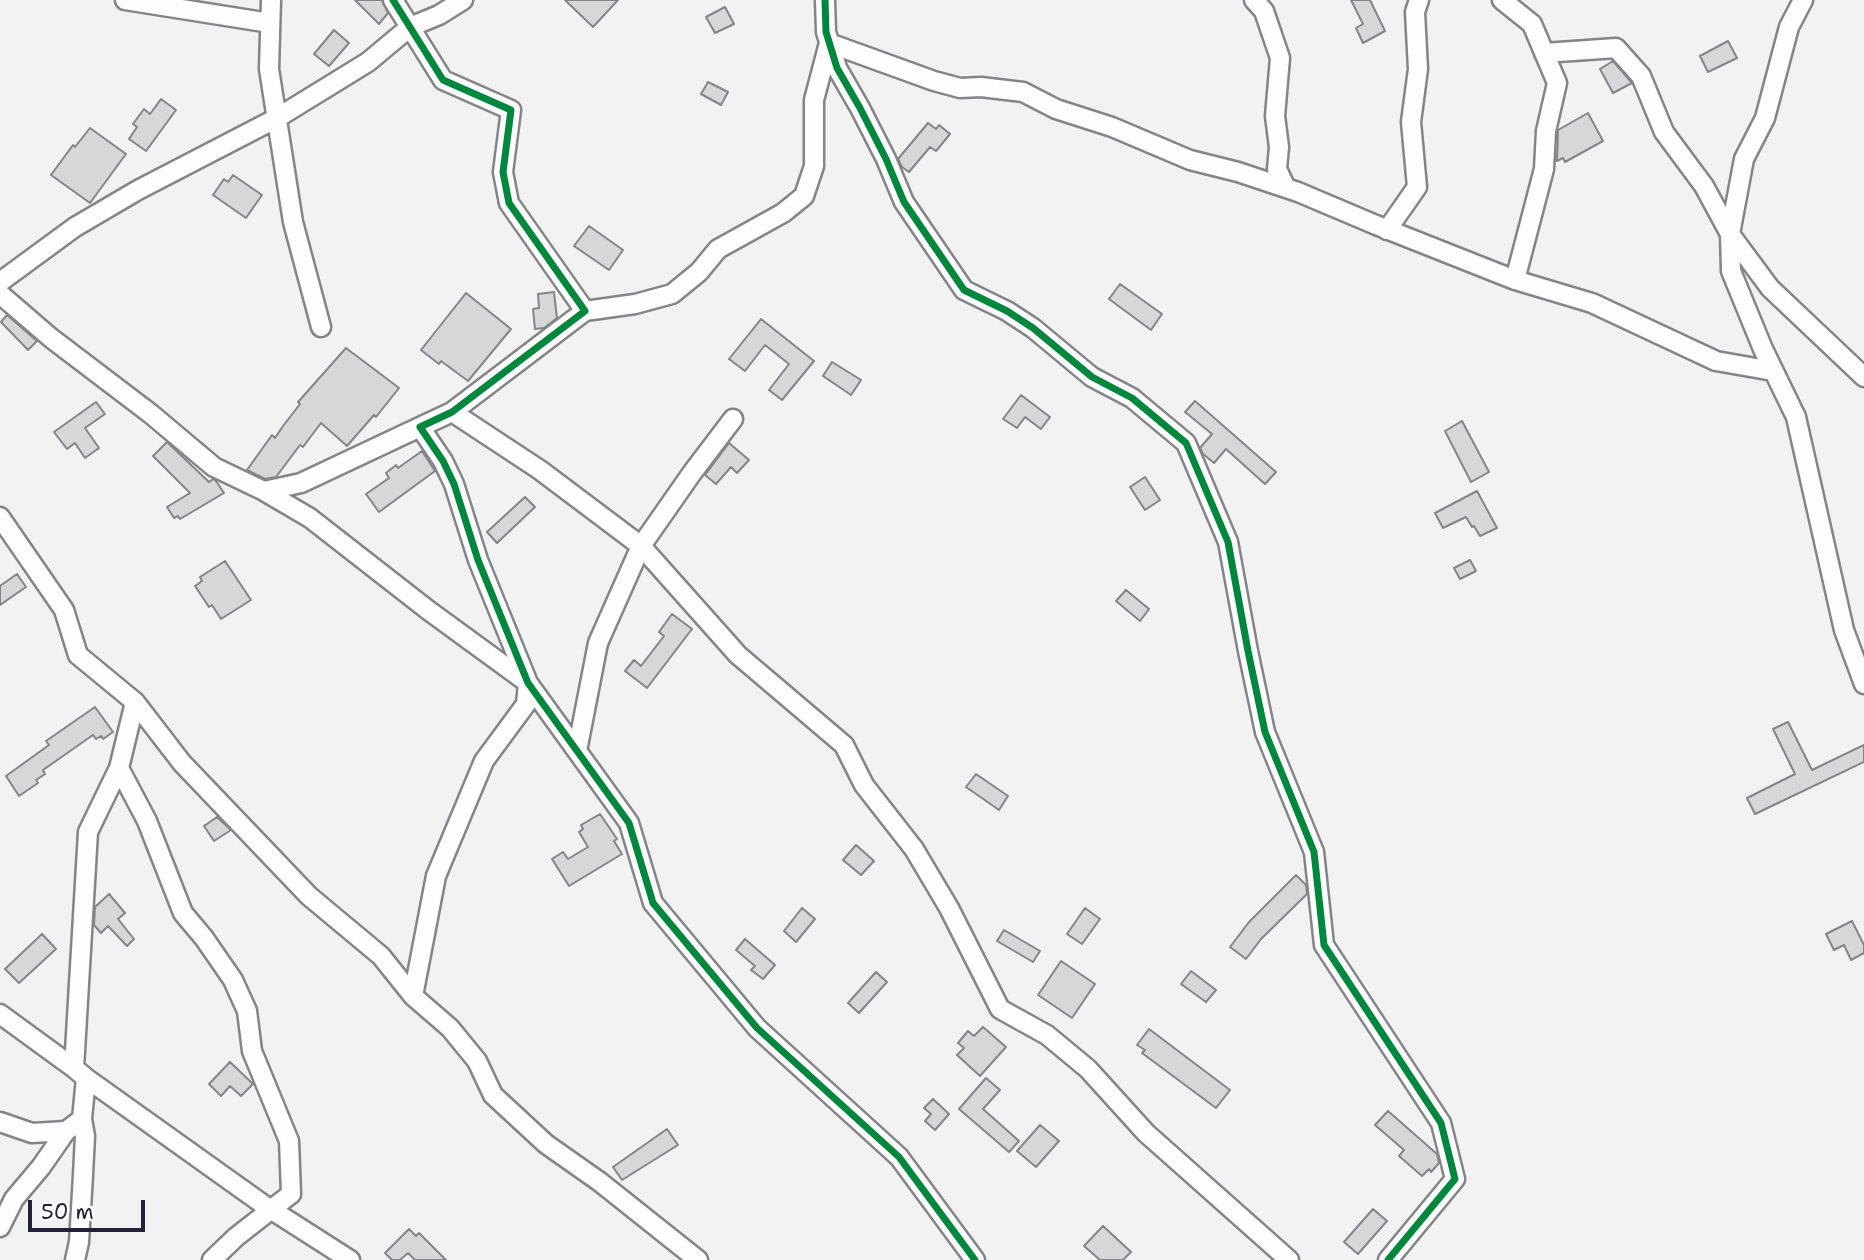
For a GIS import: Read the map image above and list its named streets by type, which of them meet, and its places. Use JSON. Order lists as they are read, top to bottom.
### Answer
{
  "scale_bar": "50 m"
}
